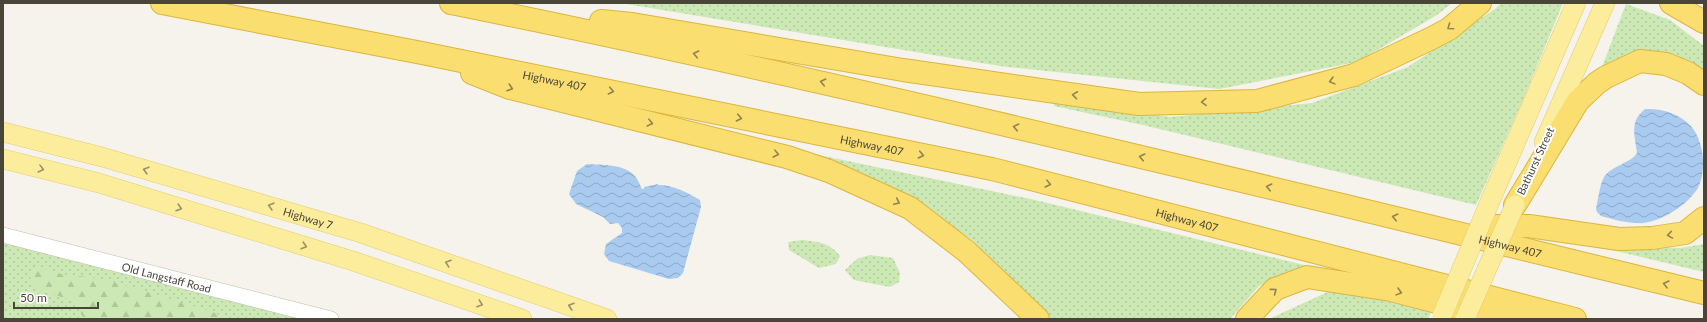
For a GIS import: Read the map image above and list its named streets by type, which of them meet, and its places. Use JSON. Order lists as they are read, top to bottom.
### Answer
{
  "streets": {
    "highway": ["Highway 407"],
    "main road": ["Bathurst Street", "Highway 7"],
    "street": ["Old Langstaff Road"]
  },
  "scale_bar": "50 m"
}
